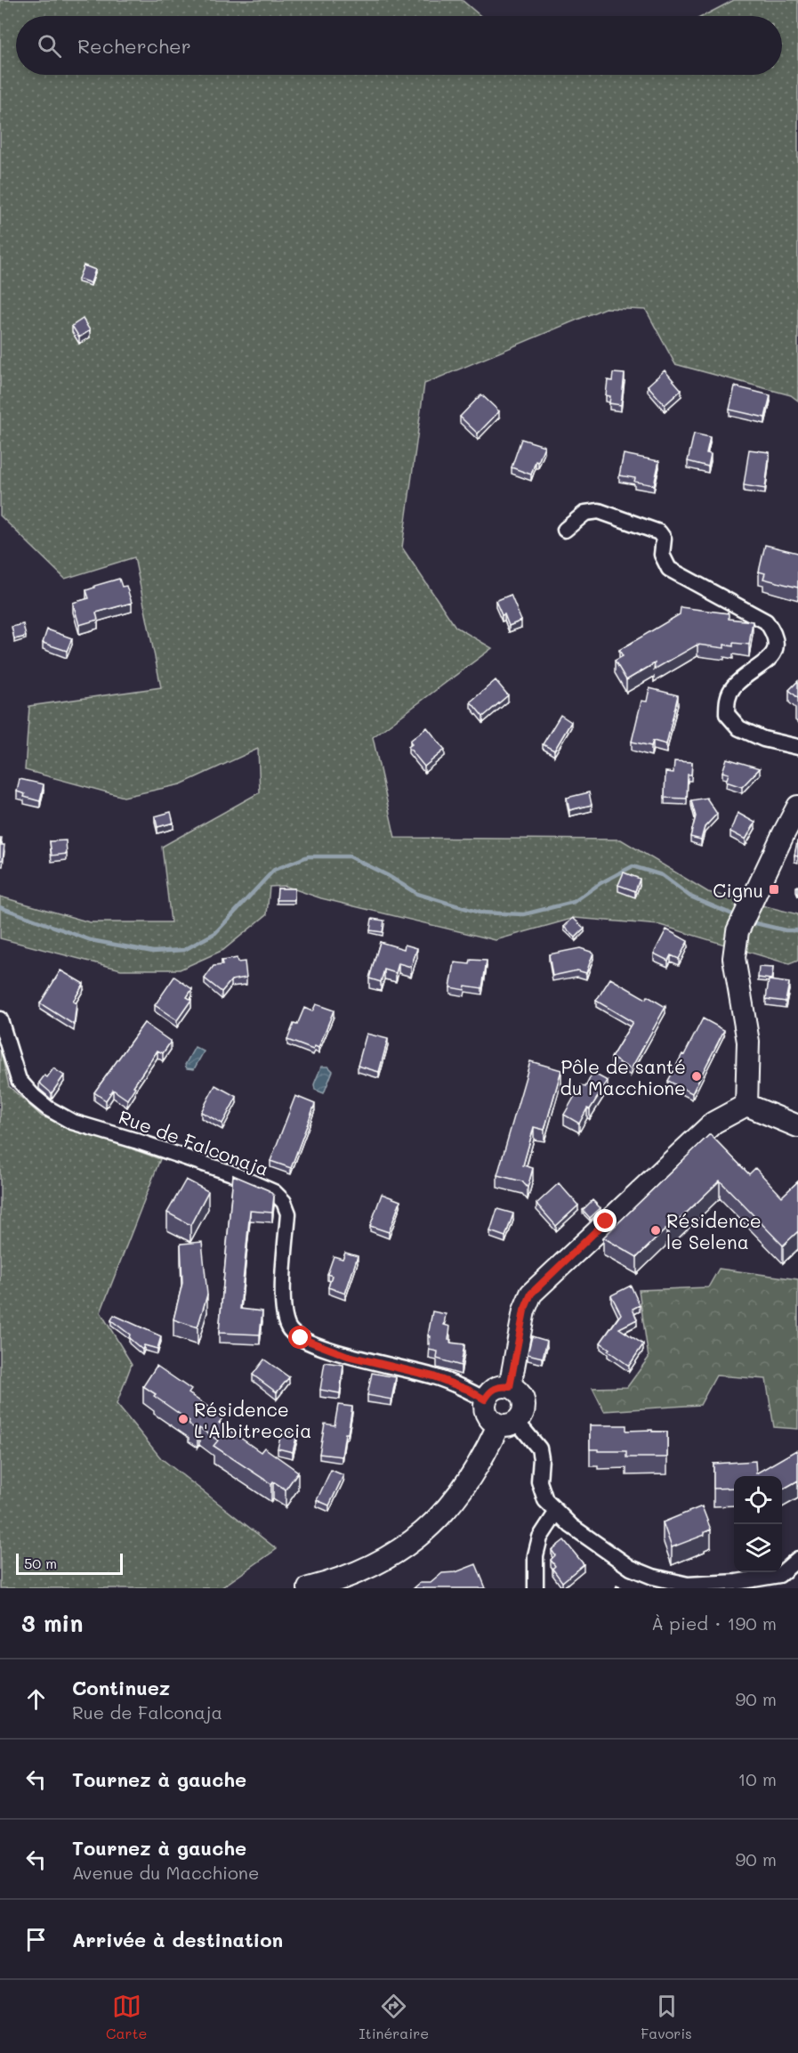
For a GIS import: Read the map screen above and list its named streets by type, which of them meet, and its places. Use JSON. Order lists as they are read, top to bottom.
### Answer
{
  "streets": {
    "street": ["Rue de Falconaja"]
  },
  "places": {
    "transit": ["Cignu"],
    "other": ["Pôle de santé du Macchione", "Résidence le Selena", "Résidence L'Albitreccia"]
  },
  "scale_bar": "50 m",
  "page": {
    "search": "Rechercher",
    "scale": "50 m",
    "heading": ["3 min", "À pied · 190 m"],
    "list": [
      ["Continuez", "Rue de Falconaja", "90 m"],
      ["Tournez à gauche", "10 m"],
      ["Tournez à gauche", "Avenue du Macchione", "90 m"],
      "Arrivée à destination"
    ],
    "nav": ["Carte", "Itinéraire", "Favoris"]
  }
}
